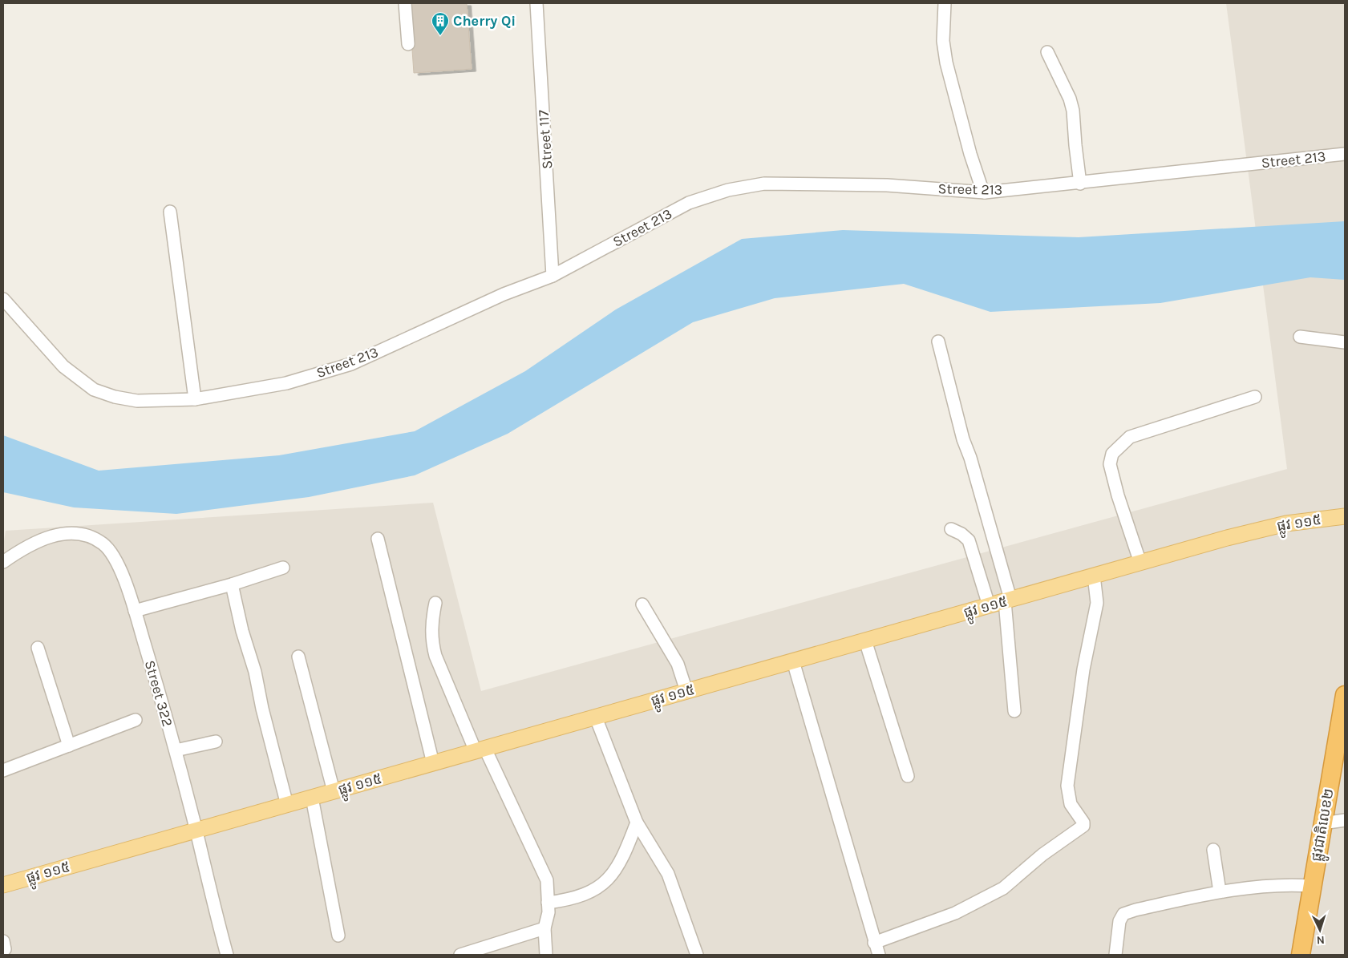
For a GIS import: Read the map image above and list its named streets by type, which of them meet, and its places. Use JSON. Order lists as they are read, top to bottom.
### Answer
{
  "streets": {
    "highway": ["ផ្លូវជាតិលេខ២"],
    "main road": ["ផ្លូវ ១១៥"],
    "street": ["Street 117", "Street 213", "Street 322"]
  },
  "crossings": [
    ["Street 117", "Street 213"],
    ["ផ្លូវ ១១៥", "Street 322"]
  ],
  "places": {
    "building": ["Cherry Qi"]
  },
  "north": "bottom"
}
